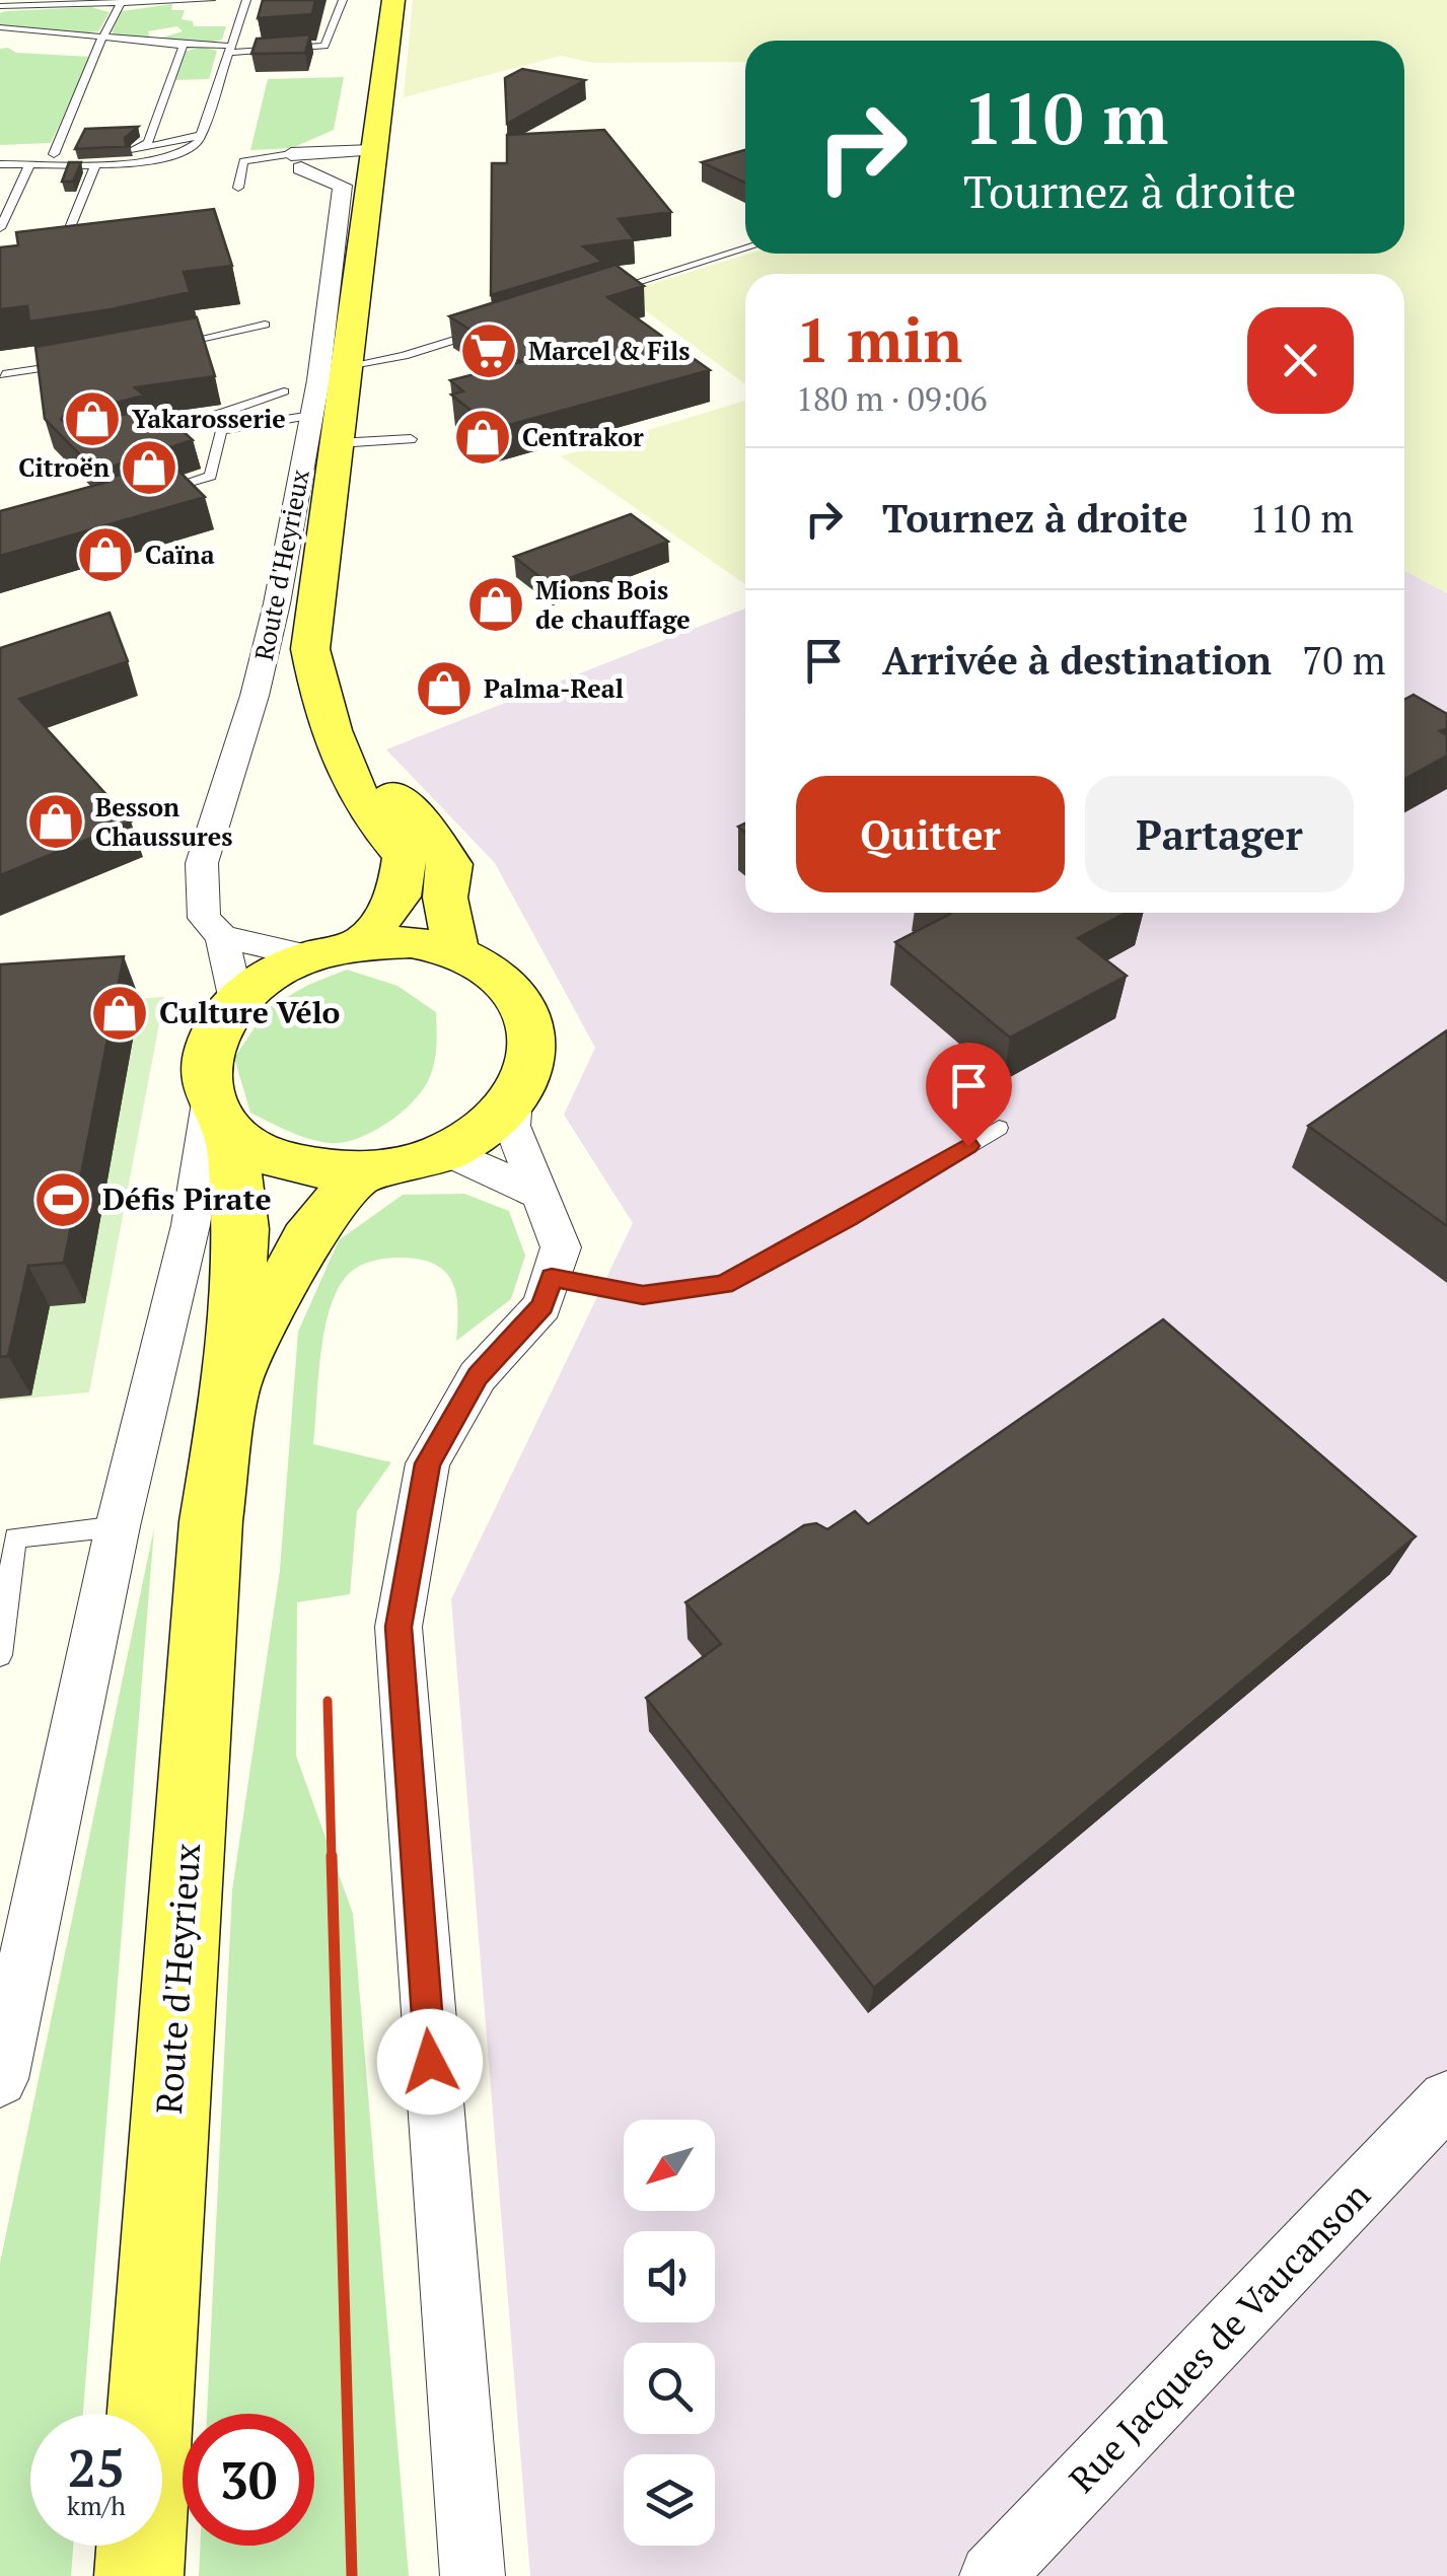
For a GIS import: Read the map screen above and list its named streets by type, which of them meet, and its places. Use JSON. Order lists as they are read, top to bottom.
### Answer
{
  "streets": {
    "main road": ["Route d'Heyrieux"],
    "street": ["Rue Jacques de Vaucanson"]
  },
  "places": {
    "supermarket": ["Marcel & Fils"],
    "shop": [
      "Yakarosserie",
      "Centrakor",
      "Citroën",
      "Caïna",
      "Mions Bois de chauffage",
      "Palma-Real",
      "Besson Chaussures",
      "Culture Vélo"
    ],
    "sports": ["Défis Pirate"]
  },
  "north": "bottom left",
  "page": {
    "turn": ["110 m", "Tournez à droite"],
    "heading": ["1 min", "180 m · 09:06"],
    "list": [
      {
        "name": "Tournez à droite",
        "value": "110 m"
      },
      {
        "name": "Arrivée à destination",
        "value": "70 m"
      }
    ],
    "buttons": ["Quitter", "Partager"],
    "speed": "25 km/h",
    "limit": "30"
  }
}
